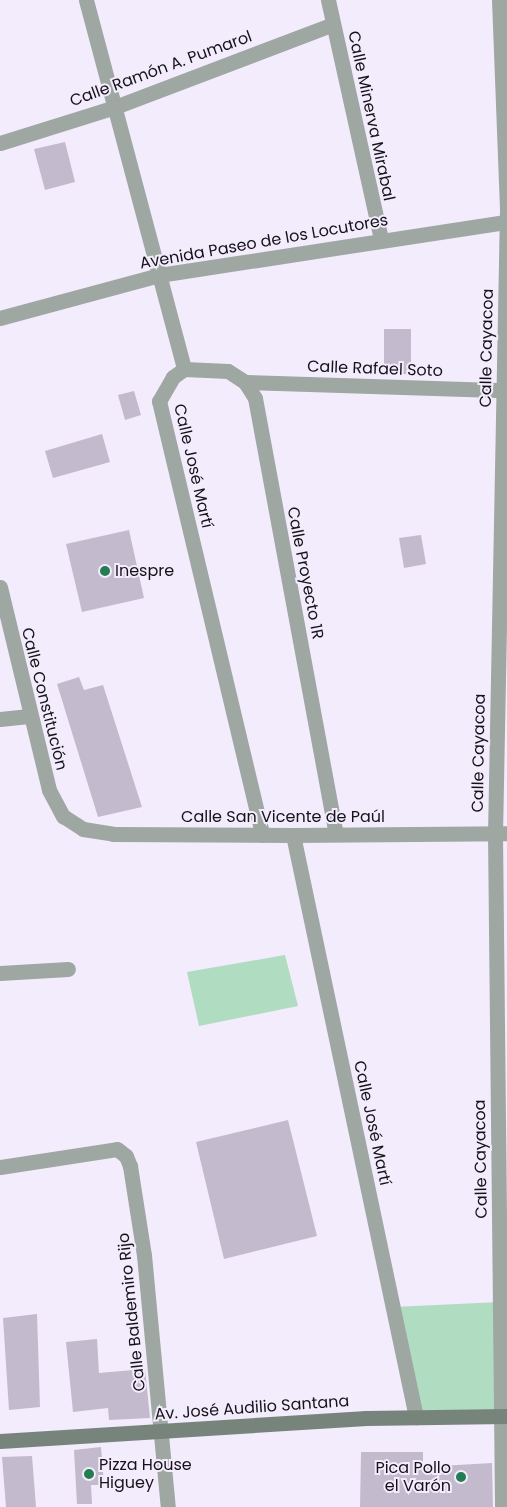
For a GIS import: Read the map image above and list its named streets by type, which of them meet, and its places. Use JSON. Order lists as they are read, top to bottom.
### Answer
{
  "streets": {
    "main road": ["Av. José Audilio Santana"],
    "street": [
      "Calle Ramón A. Pumarol",
      "Calle Minerva Mirabal",
      "Avenida Paseo de los Locutores",
      "Calle Cayacoa",
      "Calle Rafael Soto",
      "Calle José Martí",
      "Calle Proyecto 1R",
      "Calle Constitución",
      "Calle San Vicente de Paúl",
      "Calle Baldemiro Rijo"
    ]
  },
  "crossings": [
    ["Calle Ramón A. Pumarol", "Calle Minerva Mirabal"],
    ["Calle Minerva Mirabal", "Avenida Paseo de los Locutores"],
    ["Avenida Paseo de los Locutores", "Calle Cayacoa"],
    ["Calle Cayacoa", "Calle Rafael Soto"],
    ["Calle Cayacoa", "Calle San Vicente de Paúl"],
    ["Calle Cayacoa", "Av. José Audilio Santana"],
    ["Calle Rafael Soto", "Calle Proyecto 1R"],
    ["Calle José Martí", "Calle San Vicente de Paúl"],
    ["Calle José Martí", "Av. José Audilio Santana"],
    ["Calle Proyecto 1R", "Calle San Vicente de Paúl"],
    ["Calle Constitución", "Calle San Vicente de Paúl"],
    ["Calle Baldemiro Rijo", "Av. José Audilio Santana"]
  ],
  "places": ["Inespre", "Pizza House Higuey", "Pica Pollo el Varón"]
}
